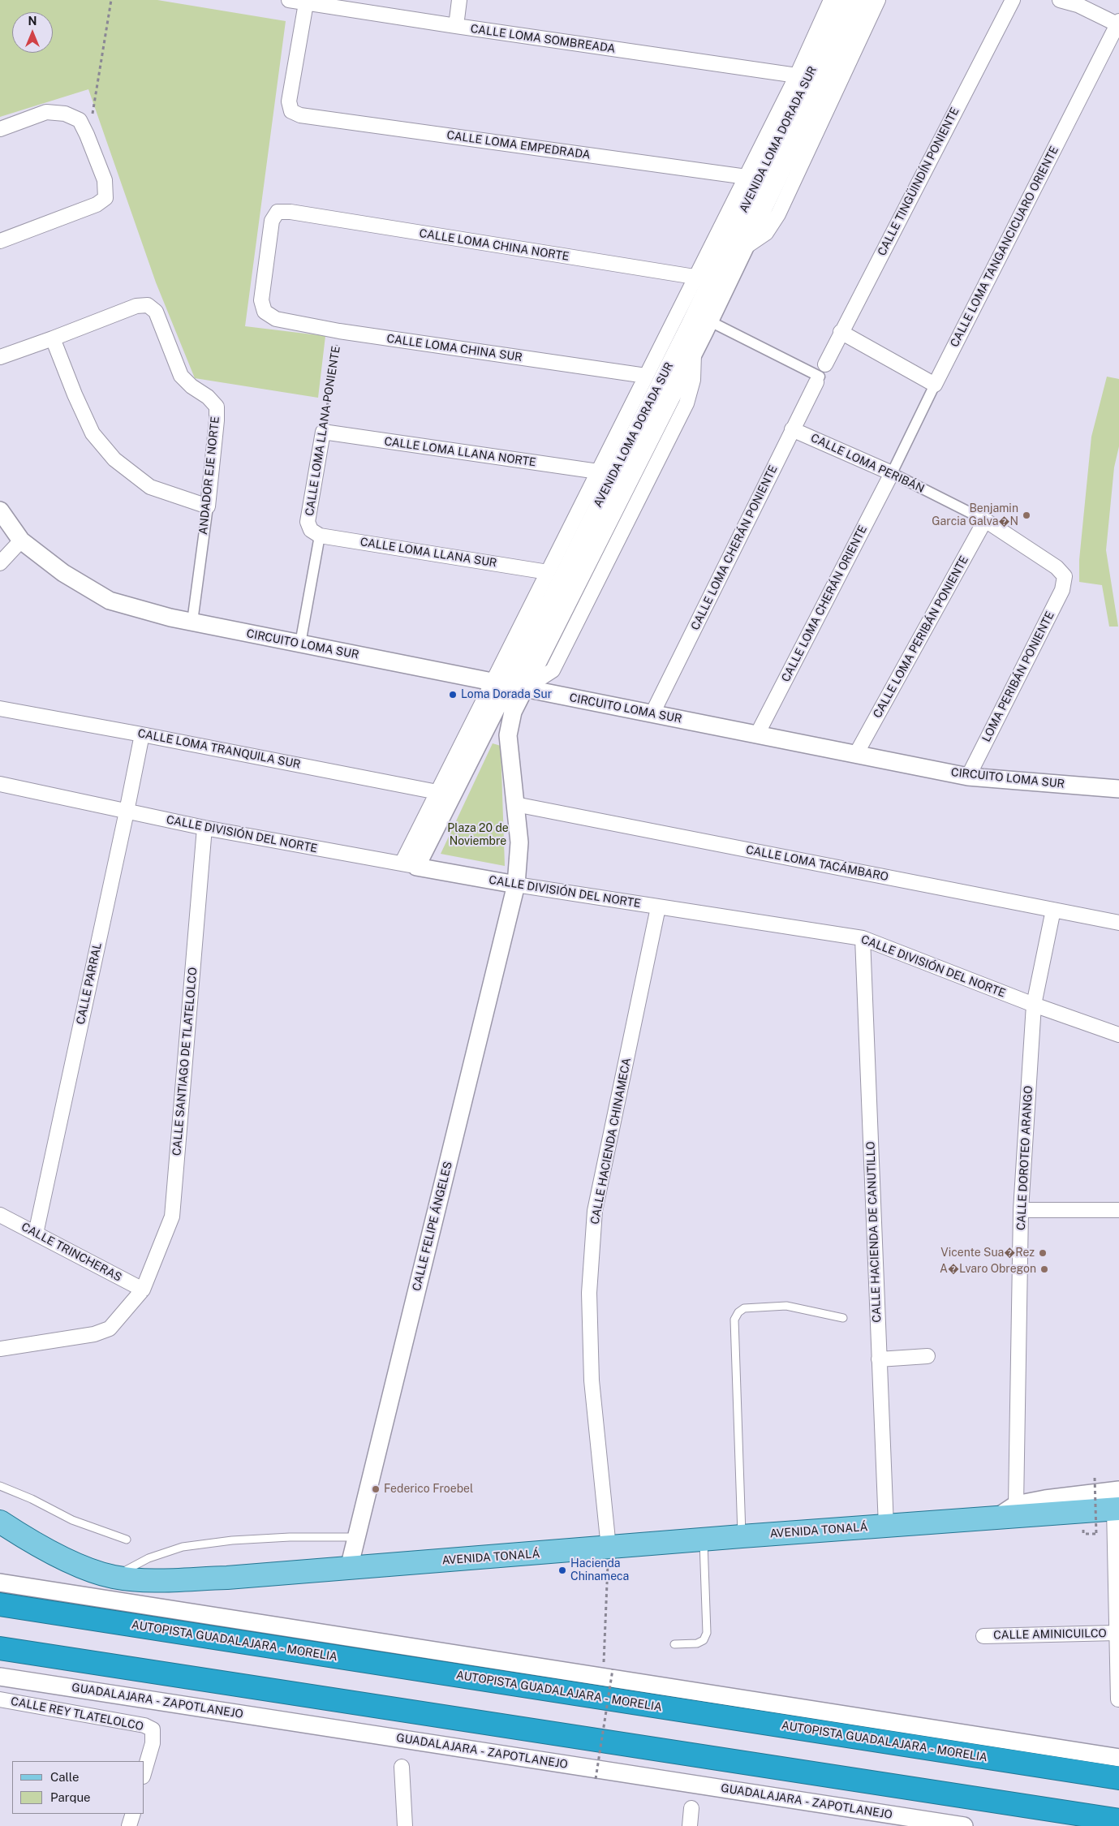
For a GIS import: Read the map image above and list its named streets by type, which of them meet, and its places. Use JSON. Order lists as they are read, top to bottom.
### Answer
{
  "streets": {
    "highway": ["AUTOPISTA GUADALAJARA - MORELIA"],
    "main road": ["AVENIDA TONALÁ"],
    "street": [
      "CALLE LOMA SOMBREADA",
      "AVENIDA LOMA DORADA SUR",
      "CALLE LOMA EMPEDRADA",
      "CALLE TINGÜINDÍN PONIENTE",
      "CALLE LOMA CHINA NORTE",
      "CALLE LOMA TANGANCICUARO ORIENTE",
      "CALLE LOMA CHINA SUR",
      "CALLE LOMA LLANA PONIENTE",
      "CALLE LOMA LLANA NORTE",
      "CALLE LOMA PERIBÁN",
      "ANDADOR EJE NORTE",
      "CALLE LOMA CHERÁN PONIENTE",
      "CALLE LOMA LLANA SUR",
      "CALLE LOMA CHERÁN ORIENTE",
      "CALLE LOMA PERIBÁN PONIENTE",
      "CIRCUITO LOMA SUR",
      "LOMA PERIBÁN PONIENTE",
      "CALLE LOMA TRANQUILA SUR",
      "CALLE DIVISIÓN DEL NORTE",
      "CALLE LOMA TACÁMBARO",
      "CALLE PARRAL",
      "CALLE SANTIAGO DE TLATELOLCO",
      "CALLE HACIENDA CHINAMECA",
      "CALLE DOROTEO ARANGO",
      "CALLE FELIPE ÁNGELES",
      "CALLE HACIENDA DE CANUTILLO",
      "CALLE TRINCHERAS",
      "CALLE AMINICUILCO",
      "GUADALAJARA - ZAPOTLANEJO",
      "CALLE REY TLATELOLCO"
    ]
  },
  "crossings": [
    ["CALLE LOMA SOMBREADA", "AVENIDA LOMA DORADA SUR"],
    ["CALLE LOMA SOMBREADA", "CALLE LOMA EMPEDRADA"],
    ["AVENIDA LOMA DORADA SUR", "CALLE LOMA EMPEDRADA"],
    ["AVENIDA LOMA DORADA SUR", "CALLE LOMA CHINA NORTE"],
    ["AVENIDA LOMA DORADA SUR", "CALLE LOMA CHINA SUR"],
    ["AVENIDA LOMA DORADA SUR", "CALLE LOMA LLANA NORTE"],
    ["AVENIDA LOMA DORADA SUR", "CALLE LOMA LLANA SUR"],
    ["AVENIDA LOMA DORADA SUR", "CIRCUITO LOMA SUR"],
    ["AVENIDA LOMA DORADA SUR", "CALLE LOMA TRANQUILA SUR"],
    ["AVENIDA LOMA DORADA SUR", "CALLE DIVISIÓN DEL NORTE"],
    ["AVENIDA LOMA DORADA SUR", "CALLE LOMA TACÁMBARO"],
    ["AVENIDA LOMA DORADA SUR", "CALLE FELIPE ÁNGELES"],
    ["CALLE TINGÜINDÍN PONIENTE", "CALLE LOMA CHERÁN PONIENTE"],
    ["CALLE LOMA CHINA NORTE", "CALLE LOMA CHINA SUR"],
    ["CALLE LOMA TANGANCICUARO ORIENTE", "CALLE LOMA PERIBÁN"],
    ["CALLE LOMA TANGANCICUARO ORIENTE", "CALLE LOMA CHERÁN ORIENTE"],
    ["CALLE LOMA CHINA SUR", "CALLE LOMA LLANA PONIENTE"],
    ["CALLE LOMA LLANA PONIENTE", "CALLE LOMA LLANA NORTE"],
    ["CALLE LOMA LLANA PONIENTE", "CALLE LOMA LLANA SUR"],
    ["CALLE LOMA LLANA PONIENTE", "CIRCUITO LOMA SUR"],
    ["CALLE LOMA PERIBÁN", "CALLE LOMA CHERÁN PONIENTE"],
    ["CALLE LOMA PERIBÁN", "CALLE LOMA CHERÁN ORIENTE"],
    ["CALLE LOMA PERIBÁN", "CALLE LOMA PERIBÁN PONIENTE"],
    ["CALLE LOMA PERIBÁN", "LOMA PERIBÁN PONIENTE"],
    ["ANDADOR EJE NORTE", "CIRCUITO LOMA SUR"],
    ["CALLE LOMA CHERÁN PONIENTE", "CIRCUITO LOMA SUR"],
    ["CALLE LOMA CHERÁN ORIENTE", "CIRCUITO LOMA SUR"],
    ["CALLE LOMA PERIBÁN PONIENTE", "CIRCUITO LOMA SUR"],
    ["CIRCUITO LOMA SUR", "LOMA PERIBÁN PONIENTE"],
    ["CALLE LOMA TRANQUILA SUR", "CALLE PARRAL"],
    ["CALLE DIVISIÓN DEL NORTE", "CALLE PARRAL"],
    ["CALLE DIVISIÓN DEL NORTE", "CALLE SANTIAGO DE TLATELOLCO"],
    ["CALLE DIVISIÓN DEL NORTE", "CALLE HACIENDA CHINAMECA"],
    ["CALLE DIVISIÓN DEL NORTE", "CALLE DOROTEO ARANGO"],
    ["CALLE DIVISIÓN DEL NORTE", "CALLE FELIPE ÁNGELES"],
    ["CALLE DIVISIÓN DEL NORTE", "CALLE HACIENDA DE CANUTILLO"],
    ["CALLE LOMA TACÁMBARO", "CALLE DOROTEO ARANGO"],
    ["CALLE PARRAL", "CALLE TRINCHERAS"],
    ["CALLE SANTIAGO DE TLATELOLCO", "CALLE TRINCHERAS"],
    ["CALLE HACIENDA CHINAMECA", "AVENIDA TONALÁ"],
    ["CALLE DOROTEO ARANGO", "AVENIDA TONALÁ"],
    ["CALLE FELIPE ÁNGELES", "AVENIDA TONALÁ"],
    ["CALLE HACIENDA DE CANUTILLO", "AVENIDA TONALÁ"]
  ],
  "parks": ["Plaza 20 de Noviembre"],
  "places": [
    "Benjamin Garcia Galva�N",
    "Loma Dorada Sur",
    "Vicente Sua�Rez",
    "A�Lvaro Obregon",
    "Federico Froebel",
    "Hacienda Chinameca"
  ],
  "legend": ["Calle", "Parque"],
  "north": "top"
}
